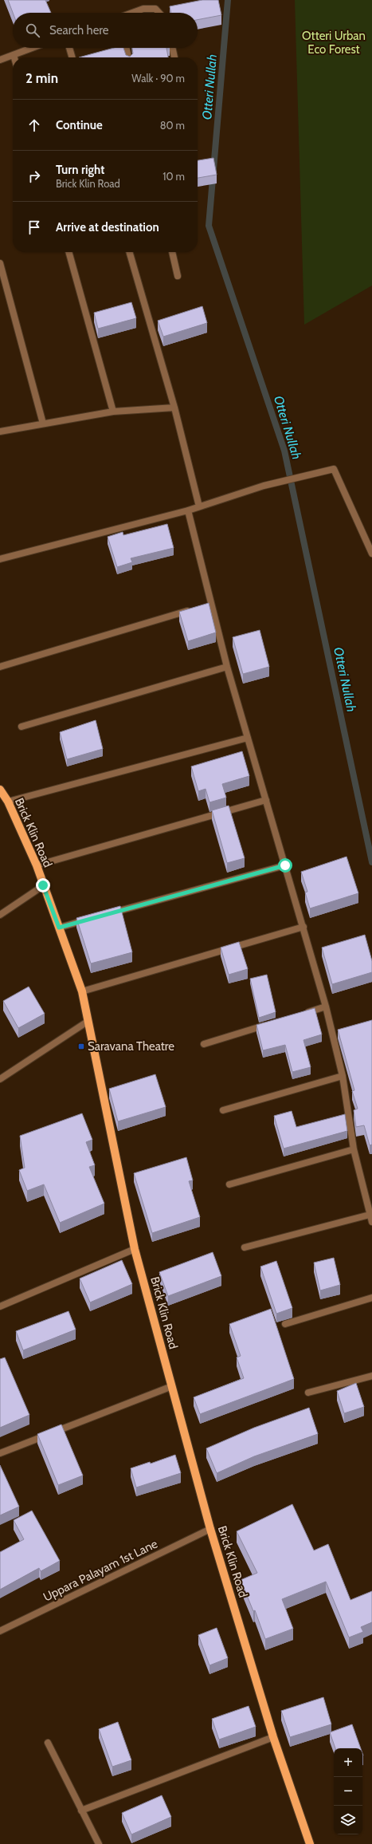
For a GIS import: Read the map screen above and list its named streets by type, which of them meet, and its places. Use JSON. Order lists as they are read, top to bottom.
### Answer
{
  "streets": {
    "main road": ["Brick Klin Road"],
    "street": ["Uppara Palayam 1st Lane"]
  },
  "crossings": [
    ["Brick Klin Road", "Uppara Palayam 1st Lane"]
  ],
  "water": ["Otteri Nullah"],
  "parks": ["Otteri Urban Eco Forest"],
  "places": {
    "transit": ["Saravana Theatre"]
  },
  "page": {
    "search": "Search here",
    "heading": ["2 min", "Walk · 90 m"],
    "list": [
      ["Continue", "80 m"],
      ["Turn right", "Brick Klin Road", "10 m"],
      "Arrive at destination"
    ],
    "map_buttons": ["+", "−"]
  }
}
